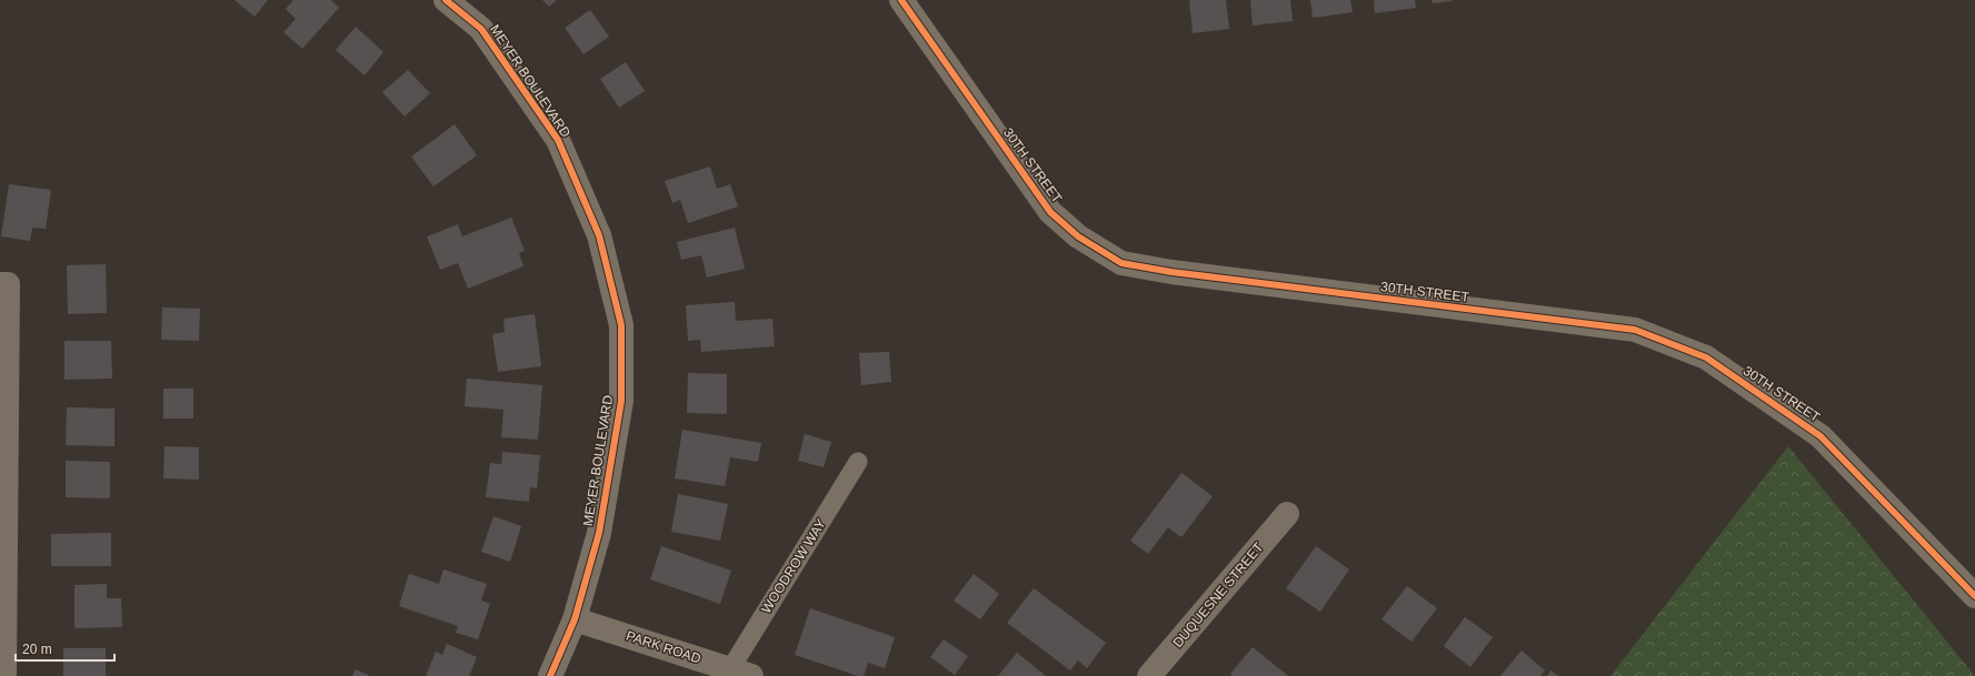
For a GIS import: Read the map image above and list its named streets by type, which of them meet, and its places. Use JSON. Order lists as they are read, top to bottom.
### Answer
{
  "streets": {
    "street": [
      "MEYER BOULEVARD",
      "30TH STREET",
      "DUQUESNE STREET",
      "PARK ROAD"
    ],
    "lane": ["WOODROW WAY"]
  },
  "crossings": [
    ["MEYER BOULEVARD", "PARK ROAD"],
    ["WOODROW WAY", "PARK ROAD"]
  ],
  "scale_bar": "20 m"
}
